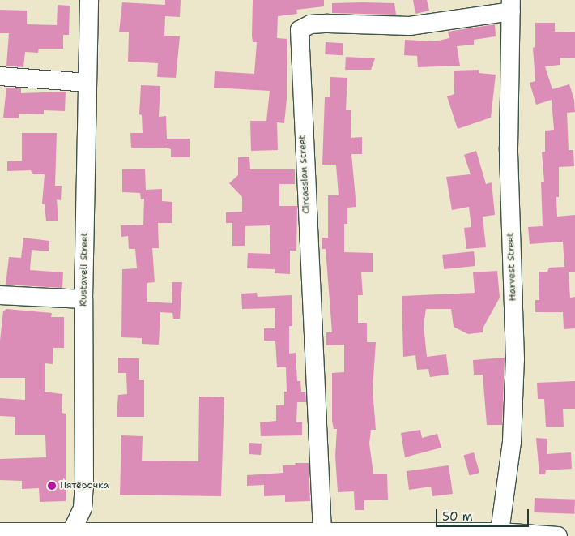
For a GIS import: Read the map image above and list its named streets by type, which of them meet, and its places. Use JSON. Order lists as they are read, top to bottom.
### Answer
{
  "streets": {
    "street": ["Circassian Street", "Harvest Street", "Rustaveli Street"]
  },
  "crossings": [
    ["Circassian Street", "Harvest Street"]
  ],
  "places": ["Пятёрочка"],
  "scale_bar": "50 m"
}
